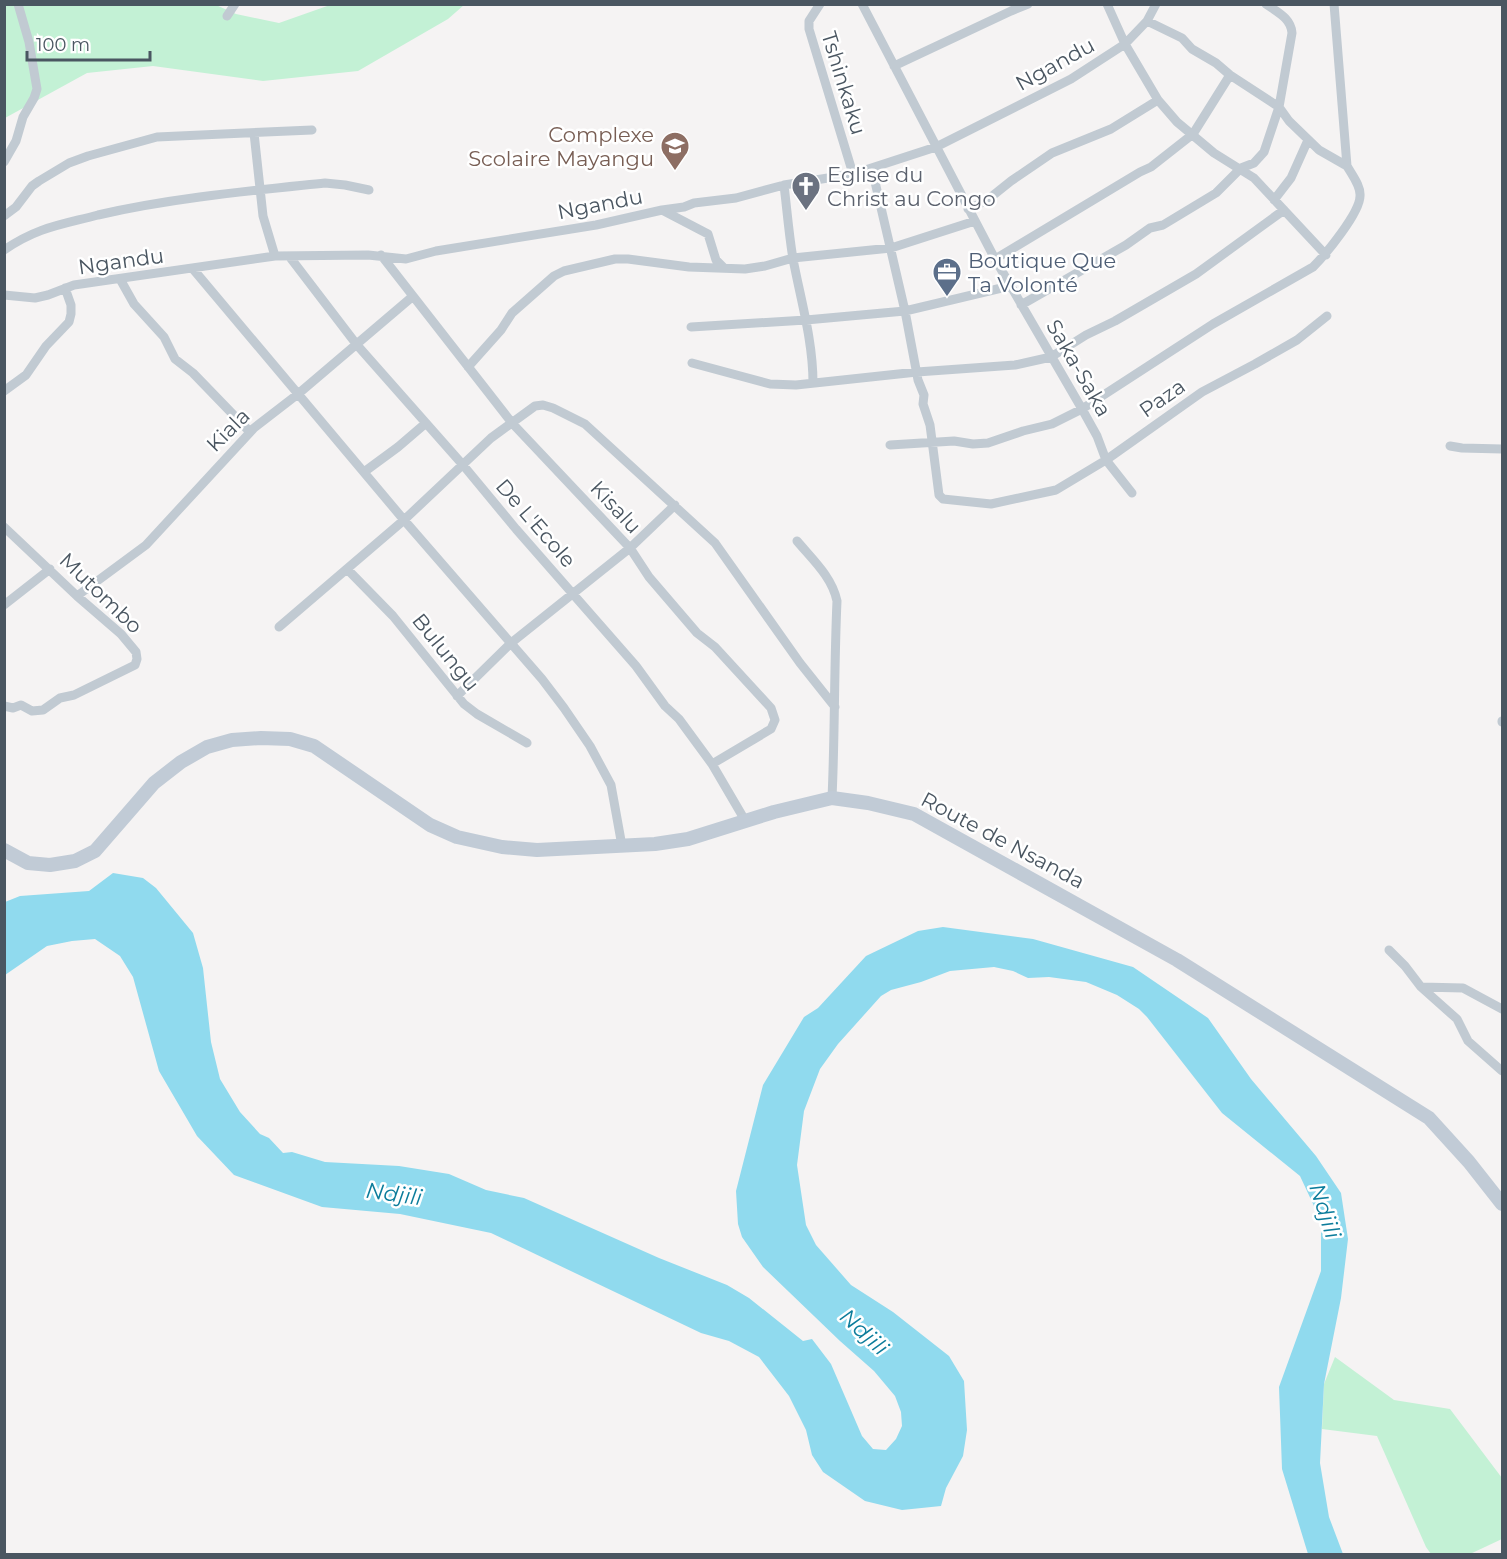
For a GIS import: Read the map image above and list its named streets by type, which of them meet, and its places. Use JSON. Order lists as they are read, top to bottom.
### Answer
{
  "streets": {
    "street": [
      "Ngandu",
      "Tshinkaku",
      "Saka-Saka",
      "Paza",
      "Kiala",
      "Kisalu",
      "De L'Ecole",
      "Mutombo",
      "Bulungu",
      "Route de Nsanda"
    ]
  },
  "crossings": [
    ["Ngandu", "Tshinkaku"],
    ["Ngandu", "Saka-Saka"],
    ["Ngandu", "Kisalu"],
    ["Ngandu", "De L'Ecole"],
    ["Saka-Saka", "Paza"],
    ["Kiala", "Kisalu"],
    ["Kiala", "De L'Ecole"],
    ["Kiala", "Mutombo"],
    ["Kisalu", "De L'Ecole"],
    ["De L'Ecole", "Route de Nsanda"]
  ],
  "water": ["Ndjili"],
  "places": {
    "school or university": ["Complexe Scolaire Mayangu"],
    "church": ["Eglise du Christ au Congo"],
    "office": ["Boutique Que Ta Volonté"]
  },
  "scale_bar": "100 m"
}
